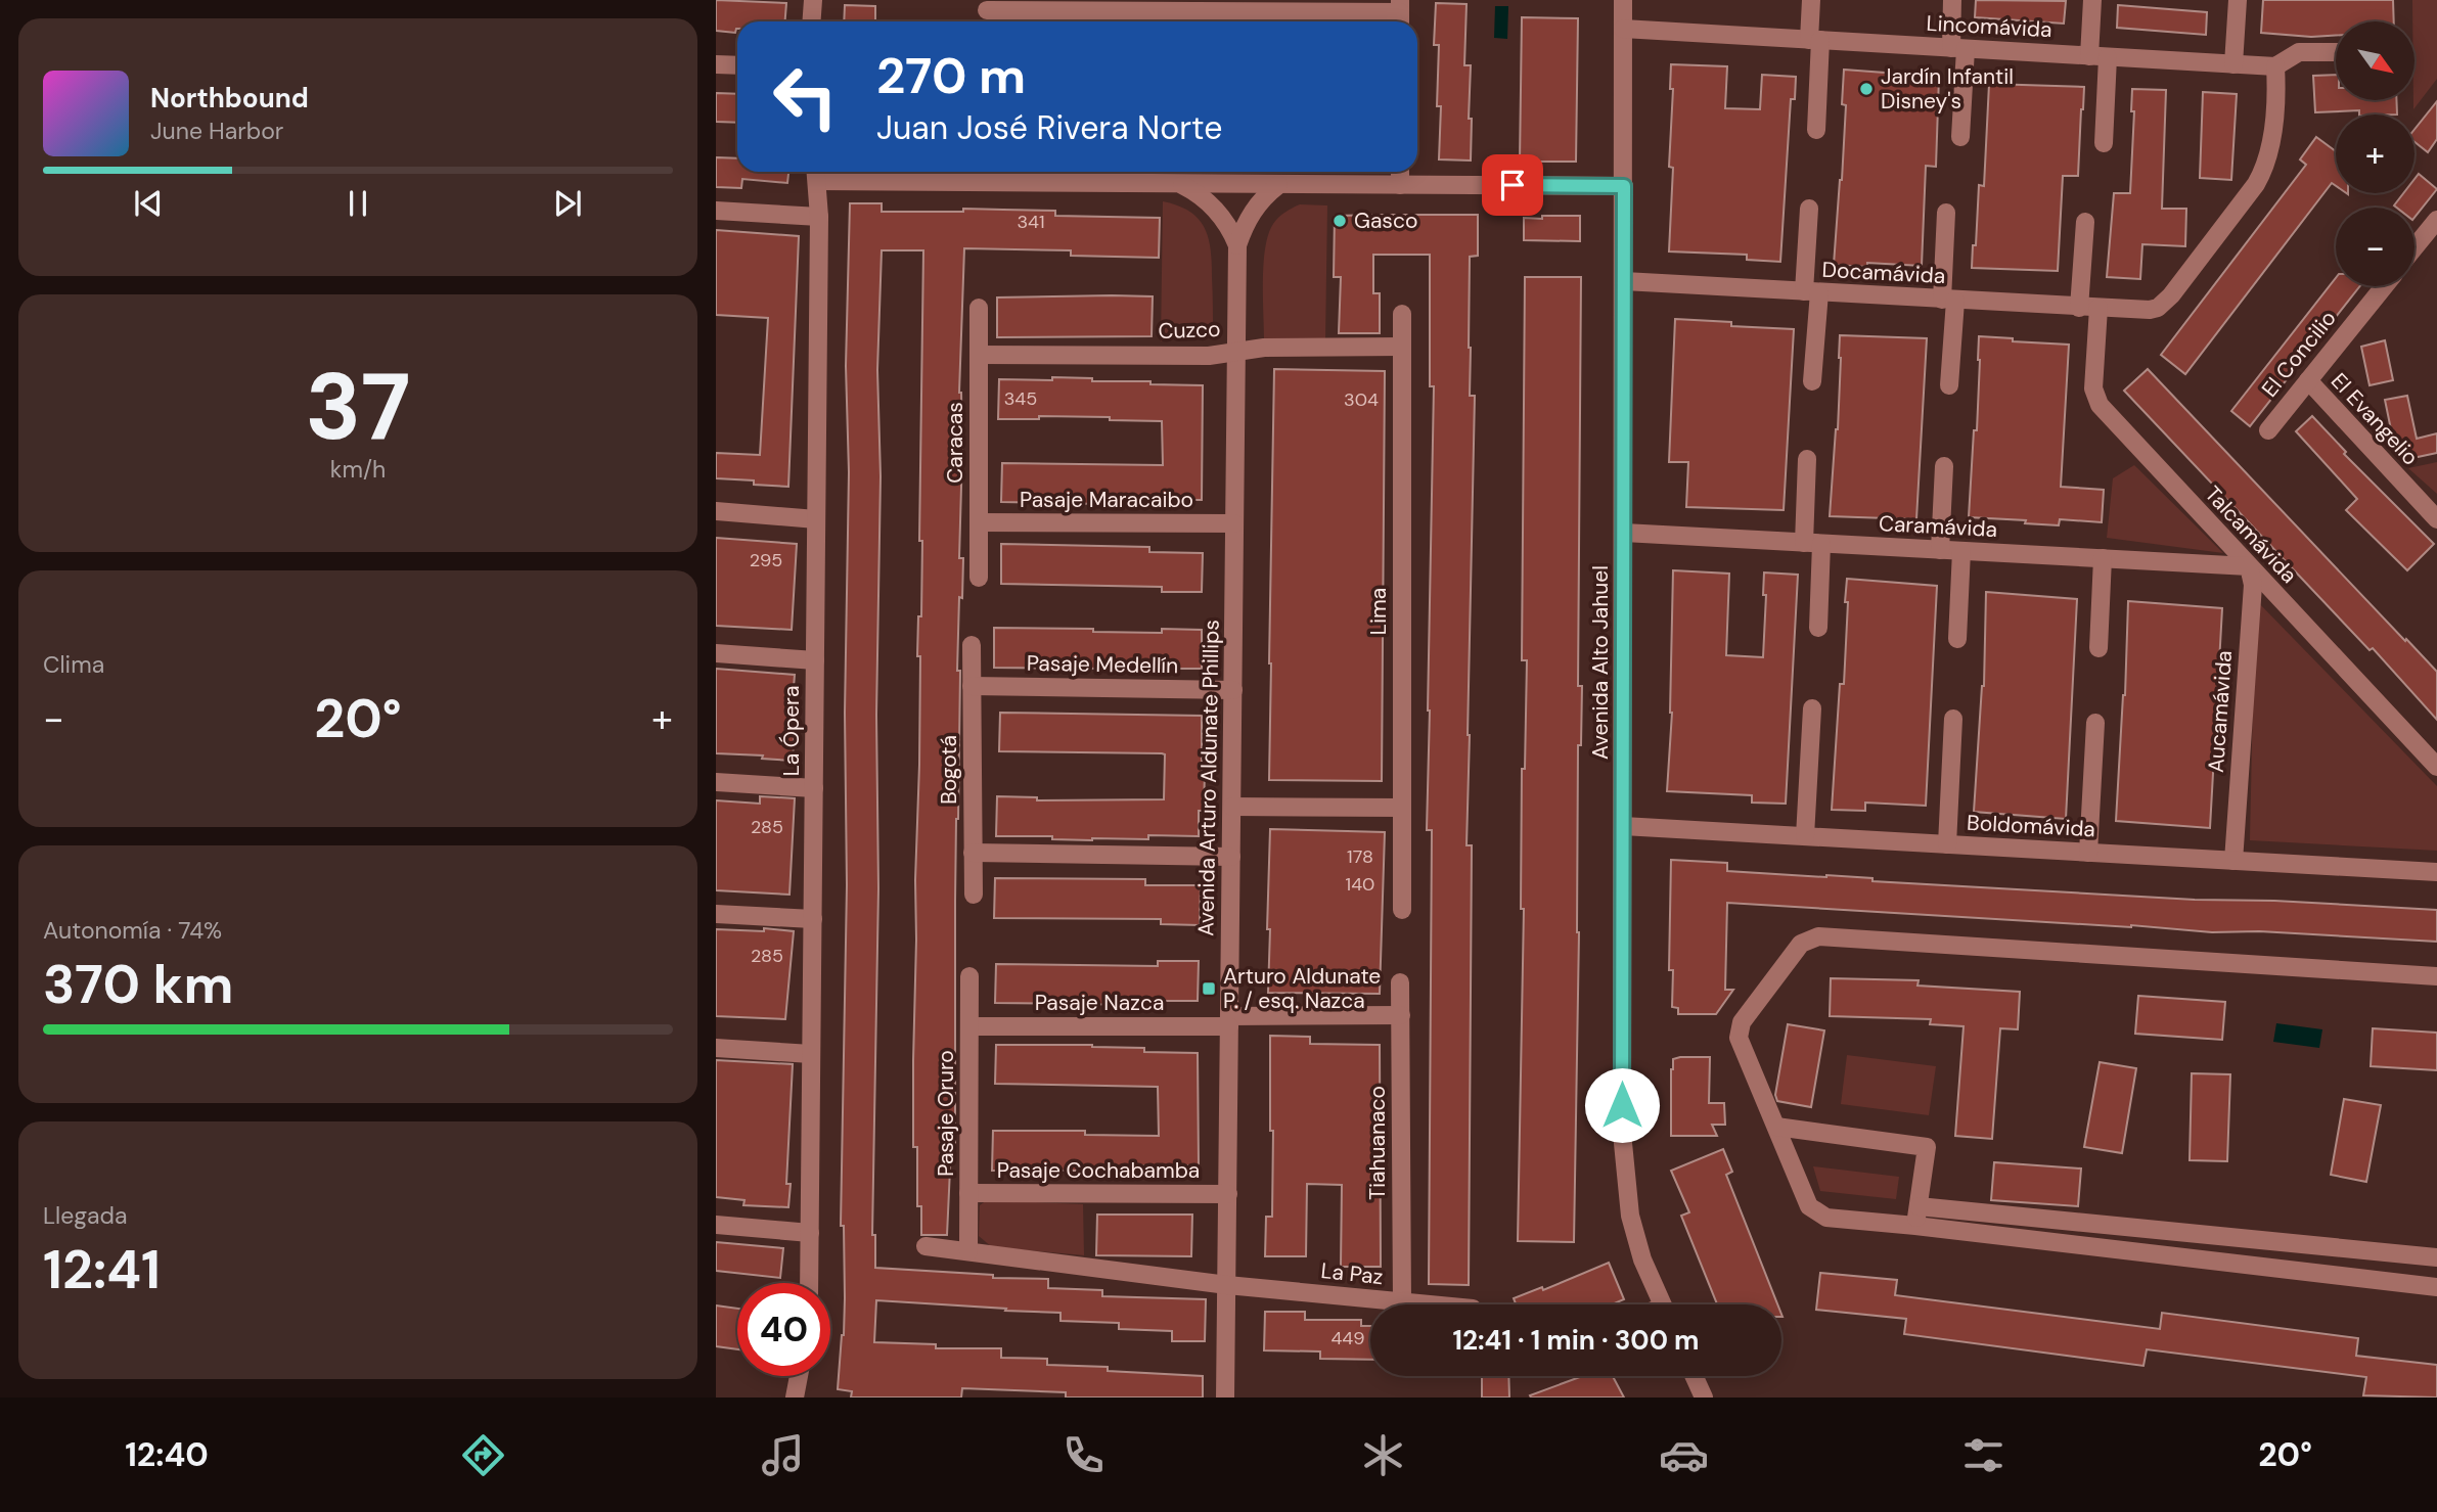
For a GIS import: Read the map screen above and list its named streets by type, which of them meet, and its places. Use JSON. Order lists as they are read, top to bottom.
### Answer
{
  "streets": {
    "street": [
      "Lincomávida",
      "Docamávida",
      "Cuzco",
      "El Concilio",
      "El Evangelio",
      "Caracas",
      "Pasaje Maracaibo",
      "Caramávida",
      "Talcamávida",
      "Lima",
      "Avenida Alto Jahuel",
      "Pasaje Medellín",
      "Aucamávida",
      "La Ópera",
      "Bogotá",
      "Avenida Arturo Aldunate Phillips",
      "Boldomávida",
      "Pasaje Nazca",
      "Pasaje Oruro",
      "Tiahuanaco",
      "Pasaje Cochabamba",
      "La Paz"
    ]
  },
  "crossings": [
    ["Lincomávida", "Docamávida"],
    ["Lincomávida", "Avenida Alto Jahuel"],
    ["Docamávida", "Talcamávida"],
    ["Docamávida", "Avenida Alto Jahuel"],
    ["Cuzco", "Caracas"],
    ["Cuzco", "Lima"],
    ["Cuzco", "Avenida Arturo Aldunate Phillips"],
    ["El Concilio", "El Evangelio"],
    ["Caracas", "Pasaje Maracaibo"],
    ["Pasaje Maracaibo", "Avenida Arturo Aldunate Phillips"],
    ["Caramávida", "Talcamávida"],
    ["Caramávida", "Avenida Alto Jahuel"],
    ["Caramávida", "Aucamávida"],
    ["Talcamávida", "Aucamávida"],
    ["Avenida Alto Jahuel", "Boldomávida"],
    ["Pasaje Medellín", "Bogotá"],
    ["Pasaje Medellín", "Avenida Arturo Aldunate Phillips"],
    ["Aucamávida", "Boldomávida"],
    ["Avenida Arturo Aldunate Phillips", "Pasaje Nazca"],
    ["Avenida Arturo Aldunate Phillips", "Pasaje Cochabamba"],
    ["Avenida Arturo Aldunate Phillips", "La Paz"],
    ["Pasaje Nazca", "Pasaje Oruro"],
    ["Pasaje Nazca", "Tiahuanaco"],
    ["Pasaje Oruro", "Pasaje Cochabamba"],
    ["Tiahuanaco", "La Paz"]
  ],
  "places": {
    "other": ["Jardín Infantil Disney's", "Gasco"],
    "transit": ["Arturo Aldunate P. / esq. Nazca"]
  },
  "house_numbers": [
    "341",
    "345",
    "304",
    "295",
    "285",
    "178",
    "140",
    "285",
    "449"
  ],
  "north": "bottom right",
  "page": {
    "map_buttons": ["+", "−"],
    "turn": ["270 m", "Juan José Rivera Norte"],
    "song": ["Northbound", "June Harbor"],
    "tile": [
      ["37", "km/h"],
      "Clima",
      ["Autonomía · 74%", "370 km"],
      ["Llegada", "12:41"]
    ],
    "heat": ["−", "20°", "+"],
    "limit": "40",
    "trip": "12:41 · 1 min · 300 m",
    "tabs": ["12:40", "20°"]
  }
}
